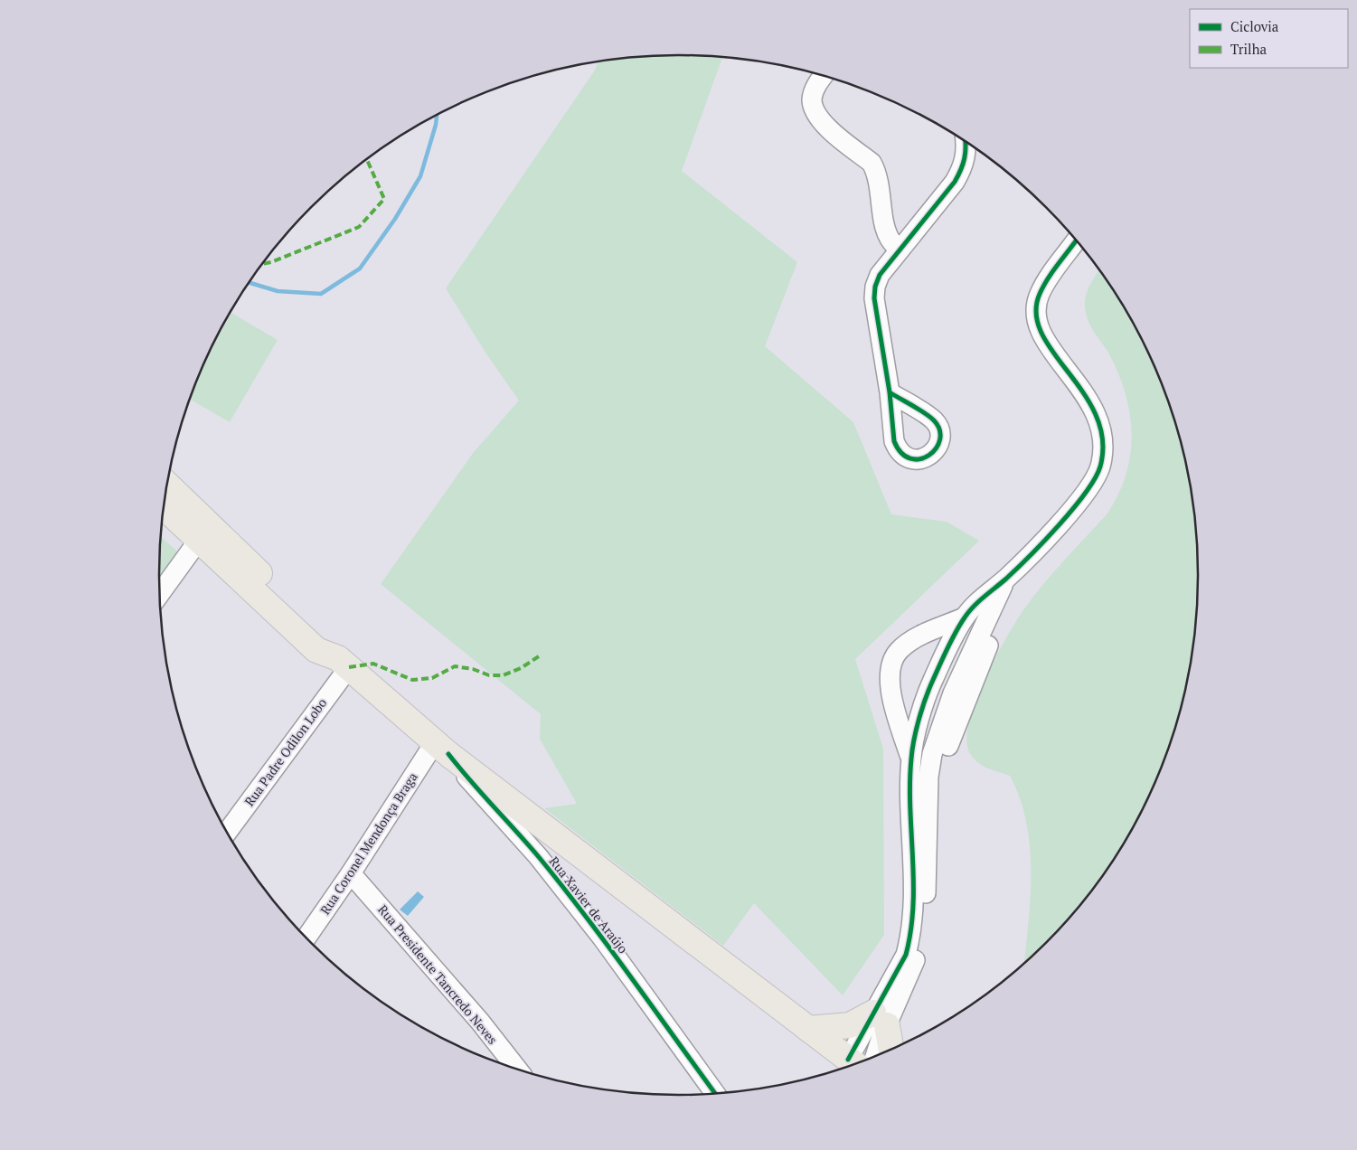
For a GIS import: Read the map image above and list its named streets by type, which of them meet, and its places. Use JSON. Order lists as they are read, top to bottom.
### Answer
{
  "streets": {
    "street": [
      "Rua Padre Odilon Lobo",
      "Rua Coronel Mendonça Braga",
      "Rua Xavier de Araújo",
      "Rua Presidente Tancredo Neves"
    ]
  },
  "crossings": [
    ["Rua Coronel Mendonça Braga", "Rua Xavier de Araújo"],
    ["Rua Coronel Mendonça Braga", "Rua Presidente Tancredo Neves"]
  ],
  "legend": ["Ciclovia", "Trilha"]
}
